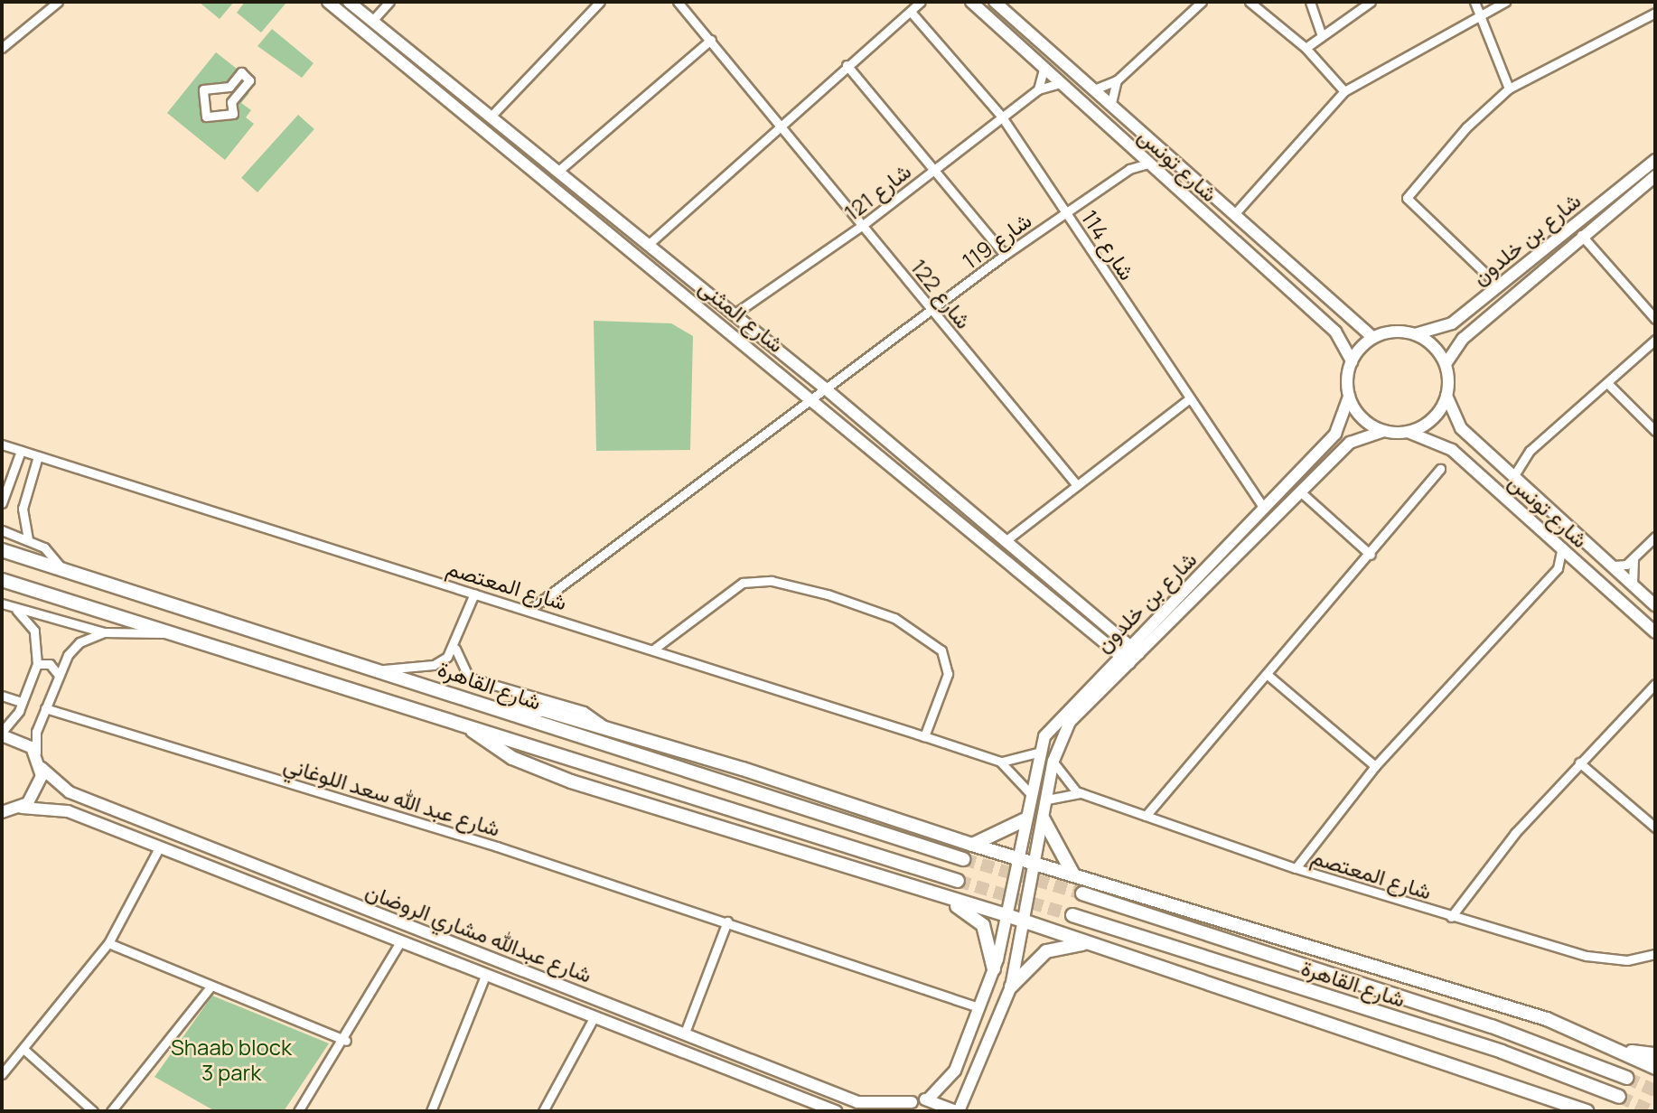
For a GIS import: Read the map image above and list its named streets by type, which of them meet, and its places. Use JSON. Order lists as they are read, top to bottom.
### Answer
{
  "streets": {
    "main road": ["شارع القاهرة"],
    "street": [
      "شارع تونس",
      "شارع 121",
      "شارع بن خلدون",
      "شارع 119",
      "شارع 114",
      "شارع 122",
      "شارع المثنى",
      "شارع المعتصم",
      "شارع عبد الله سعد اللوغاني",
      "شارع عبدالله مشاري الروضان"
    ]
  },
  "crossings": [
    ["شارع تونس", "شارع 121"],
    ["شارع تونس", "شارع بن خلدون"],
    ["شارع تونس", "شارع 119"],
    ["شارع 121", "شارع 114"],
    ["شارع 121", "شارع 122"],
    ["شارع 121", "شارع المثنى"],
    ["شارع بن خلدون", "شارع 114"],
    ["شارع بن خلدون", "شارع المثنى"],
    ["شارع بن خلدون", "شارع المعتصم"],
    ["شارع بن خلدون", "شارع عبد الله سعد اللوغاني"],
    ["شارع 119", "شارع 114"],
    ["شارع 119", "شارع 122"],
    ["شارع 119", "شارع المثنى"],
    ["شارع 119", "شارع المعتصم"]
  ],
  "parks": ["Shaab block 3 park"]
}
